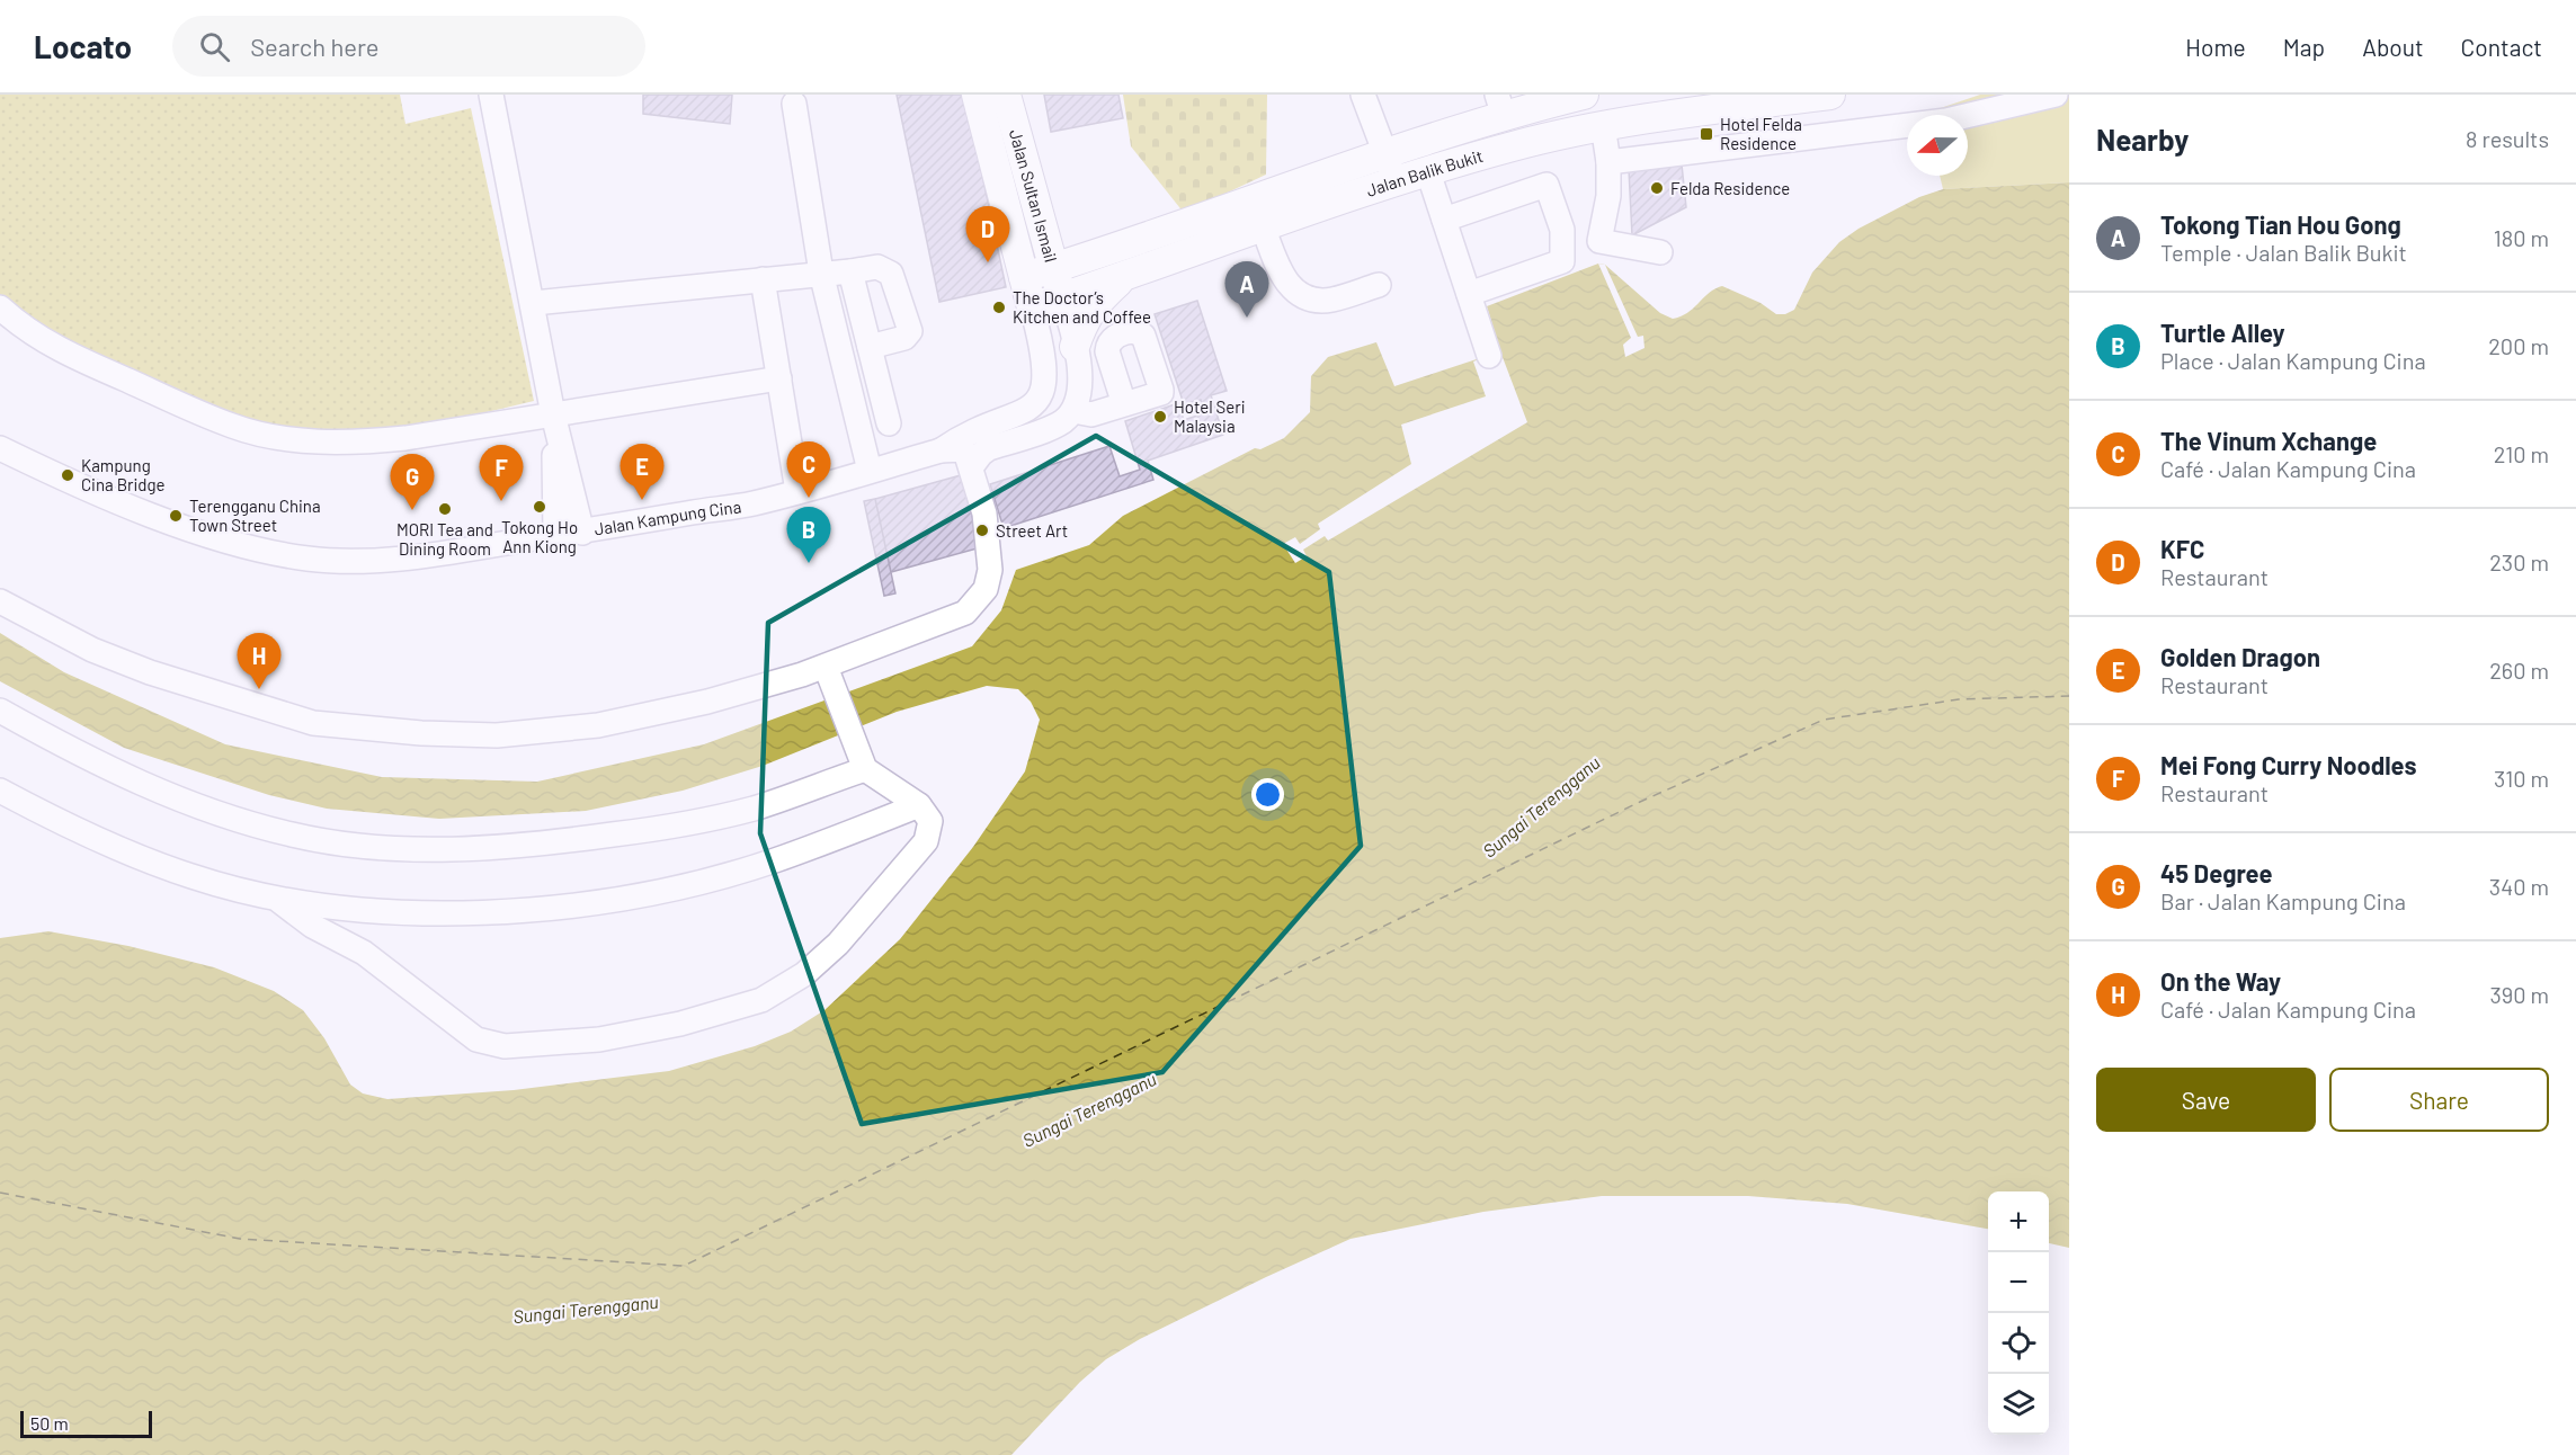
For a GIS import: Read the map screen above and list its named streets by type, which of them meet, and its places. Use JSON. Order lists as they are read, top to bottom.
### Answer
{
  "streets": {
    "main road": ["Jalan Balik Bukit", "Jalan Sultan Ismail"],
    "street": ["Jalan Kampung Cina"]
  },
  "crossings": [
    ["Jalan Balik Bukit", "Jalan Sultan Ismail"],
    ["Jalan Balik Bukit", "Jalan Kampung Cina"],
    ["Jalan Sultan Ismail", "Jalan Kampung Cina"]
  ],
  "water": ["Sungai Terengganu"],
  "places": {
    "transit": ["Hotel Felda Residence"],
    "other": [
      "Felda Residence",
      "The Doctor’s Kitchen and Coffee",
      "Hotel Seri Malaysia",
      "Kampung Cina Bridge",
      "Tokong Ho Ann Kiong",
      "MORI Tea and Dining Room",
      "Terengganu China Town Street",
      "Street Art"
    ]
  },
  "scale_bar": "50 m",
  "north": "left",
  "page": {
    "header": "Locato",
    "search": "Search here",
    "nav": [
      "Home",
      "Map",
      "About",
      "Contact"
    ],
    "heading": ["Nearby", "8 results"],
    "list": [
      {
        "mark": "A",
        "name": "Tokong Tian Hou Gong",
        "note": "Temple · Jalan Balik Bukit",
        "value": "180 m"
      },
      {
        "mark": "B",
        "name": "Turtle Alley",
        "note": "Place · Jalan Kampung Cina",
        "value": "200 m"
      },
      {
        "mark": "C",
        "name": "The Vinum Xchange",
        "note": "Café · Jalan Kampung Cina",
        "value": "210 m"
      },
      {
        "mark": "D",
        "name": "KFC",
        "note": "Restaurant",
        "value": "230 m"
      },
      {
        "mark": "E",
        "name": "Golden Dragon",
        "note": "Restaurant",
        "value": "260 m"
      },
      {
        "mark": "F",
        "name": "Mei Fong Curry Noodles",
        "note": "Restaurant",
        "value": "310 m"
      },
      {
        "mark": "G",
        "name": "45 Degree",
        "note": "Bar · Jalan Kampung Cina",
        "value": "340 m"
      },
      {
        "mark": "H",
        "name": "On the Way",
        "note": "Café · Jalan Kampung Cina",
        "value": "390 m"
      }
    ],
    "pins": [
      "D",
      "A",
      "C",
      "E",
      "F",
      "G",
      "B",
      "H"
    ],
    "buttons": ["Save", "Share"],
    "map_buttons": ["+", "−"],
    "scale": "50 m"
  }
}
